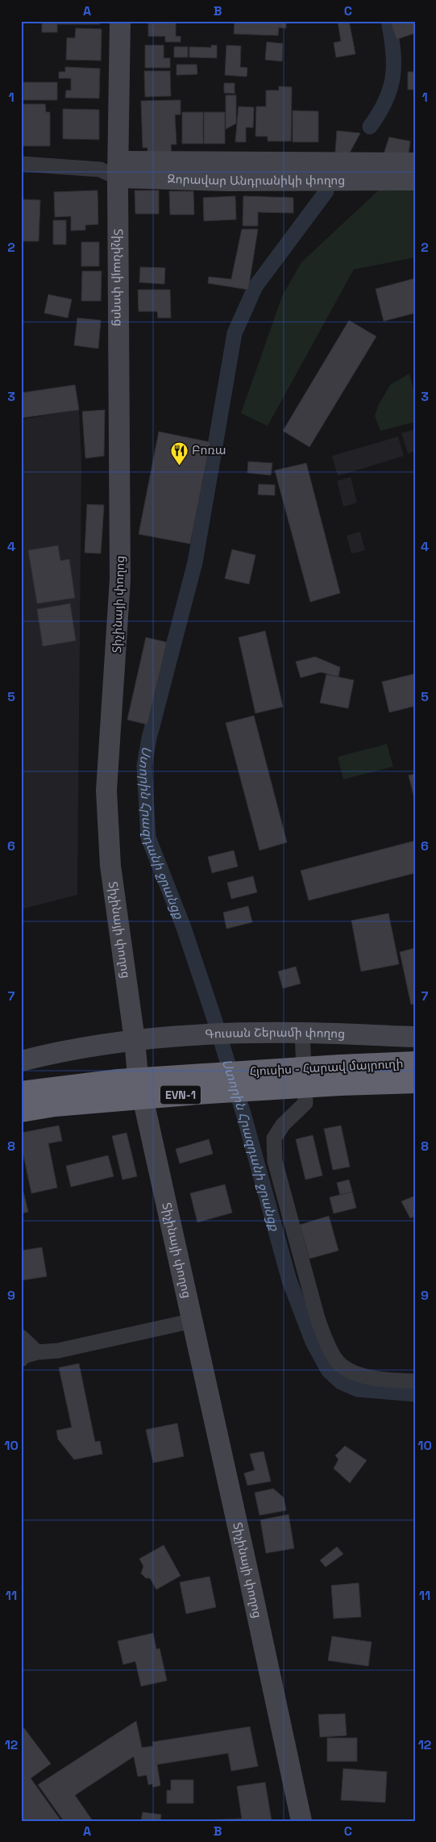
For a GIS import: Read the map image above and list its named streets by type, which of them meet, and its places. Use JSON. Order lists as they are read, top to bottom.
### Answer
{
  "streets": {
    "highway": ["Հյուսիս - Հարավ մայրուղի", "EVN-1"],
    "main road": ["Զորավար Անդրանիկի փողոց", "Տիչինայի փողոց", "Գուսան Շերամի փողոց"]
  },
  "crossings": [
    ["Զորավար Անդրանիկի փողոց", "Տիչինայի փողոց"],
    ["Տիչինայի փողոց", "Գուսան Շերամի փողոց"]
  ],
  "water": ["Ստորին Հրազդանի ջրանցք"],
  "places": {
    "restaurant": ["Բոռա"]
  },
  "grid": {
    "columns": ["A", "B", "C"],
    "rows": [
      "1",
      "2",
      "3",
      "4",
      "5",
      "6",
      "7",
      "8",
      "9",
      "10",
      "11",
      "12"
    ]
  }
}
